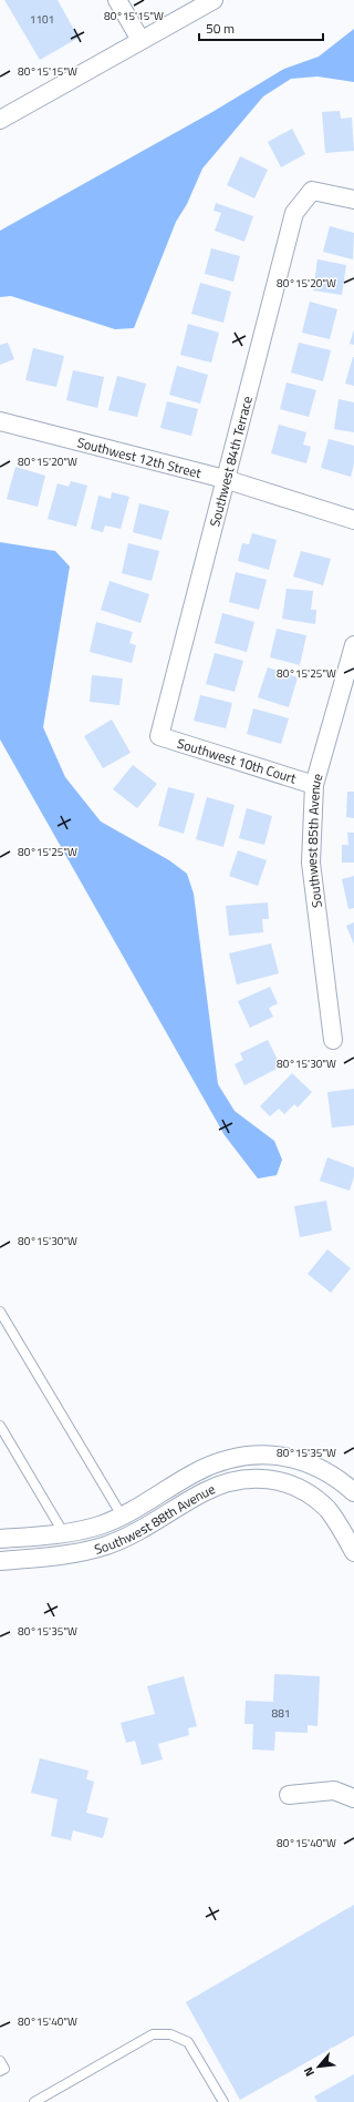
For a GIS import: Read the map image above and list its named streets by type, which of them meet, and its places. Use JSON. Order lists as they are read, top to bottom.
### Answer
{
  "streets": {
    "street": [
      "Southwest 12th Street",
      "Southwest 84th Terrace",
      "Southwest 10th Court",
      "Southwest 85th Avenue",
      "Southwest 88th Avenue"
    ]
  },
  "crossings": [
    ["Southwest 12th Street", "Southwest 84th Terrace"],
    ["Southwest 84th Terrace", "Southwest 10th Court"],
    ["Southwest 10th Court", "Southwest 85th Avenue"]
  ],
  "house_numbers": ["1101", "881"],
  "scale_bar": "50 m",
  "north": "bottom left",
  "coordinates": [
    "80°15'15\"W",
    "80°15'20\"W",
    "80°15'25\"W",
    "80°15'30\"W",
    "80°15'35\"W",
    "80°15'40\"W"
  ]
}
